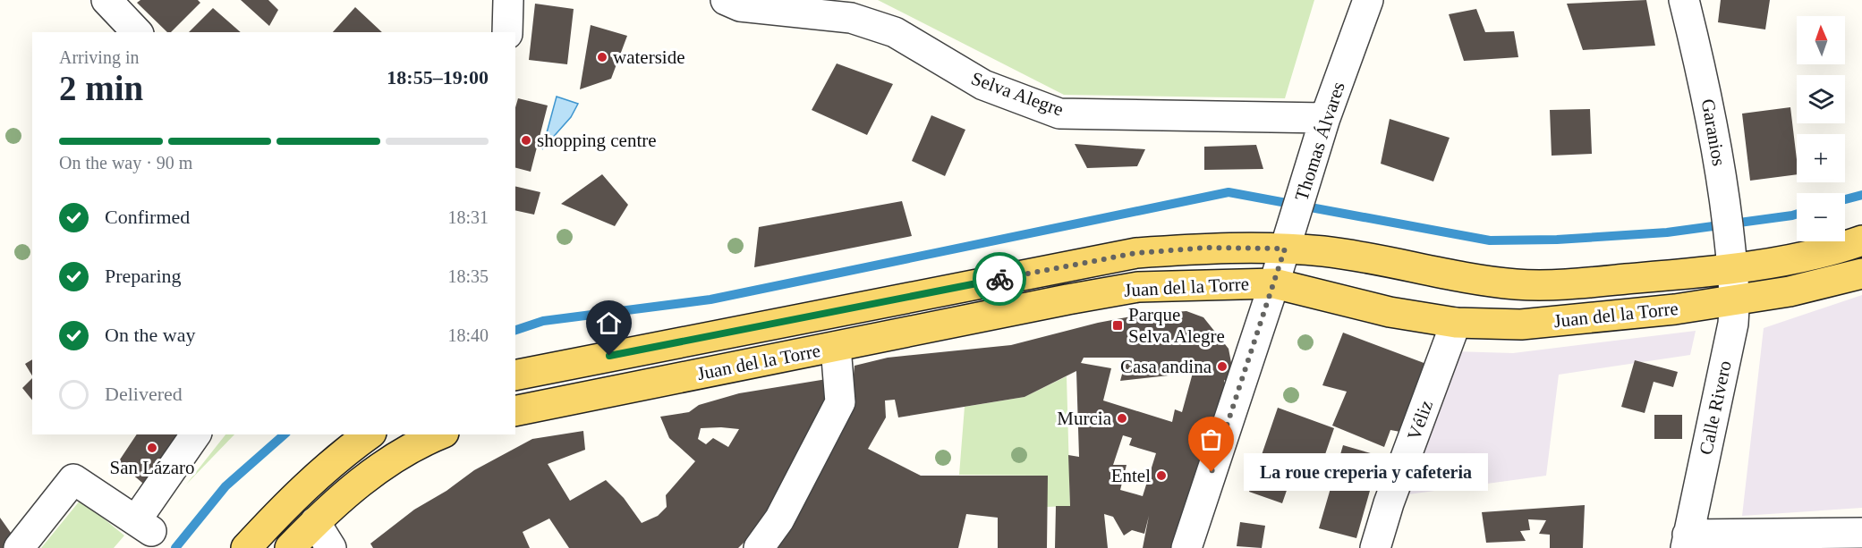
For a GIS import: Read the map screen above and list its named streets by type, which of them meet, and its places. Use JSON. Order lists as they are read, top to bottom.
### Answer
{
  "streets": {
    "main road": ["Juan del la Torre"],
    "street": [
      "Selva Alegre",
      "Garanios",
      "Thomas Álvares",
      "Calle Rivero",
      "Véliz"
    ]
  },
  "crossings": [
    ["Selva Alegre", "Thomas Álvares"],
    ["Garanios", "Juan del la Torre"],
    ["Garanios", "Calle Rivero"],
    ["Thomas Álvares", "Juan del la Torre"],
    ["Juan del la Torre", "Calle Rivero"],
    ["Juan del la Torre", "Véliz"]
  ],
  "places": {
    "other": [
      "waterside",
      "shopping centre",
      "Casa andina",
      "Murcia",
      "San Lázaro",
      "La roue creperia y cafeteria",
      "Entel"
    ],
    "transit": ["Parque Selva Alegre"]
  },
  "north": "top",
  "page": {
    "map_buttons": ["+", "−"],
    "heading": ["2 min", "Arriving in", "18:55–19:00"],
    "bar": "On the way · 90 m",
    "list": [
      ["Confirmed", "18:31"],
      ["Preparing", "18:35"],
      ["On the way", "18:40"],
      "Delivered"
    ],
    "bubble": "La roue creperia y cafeteria"
  }
}
